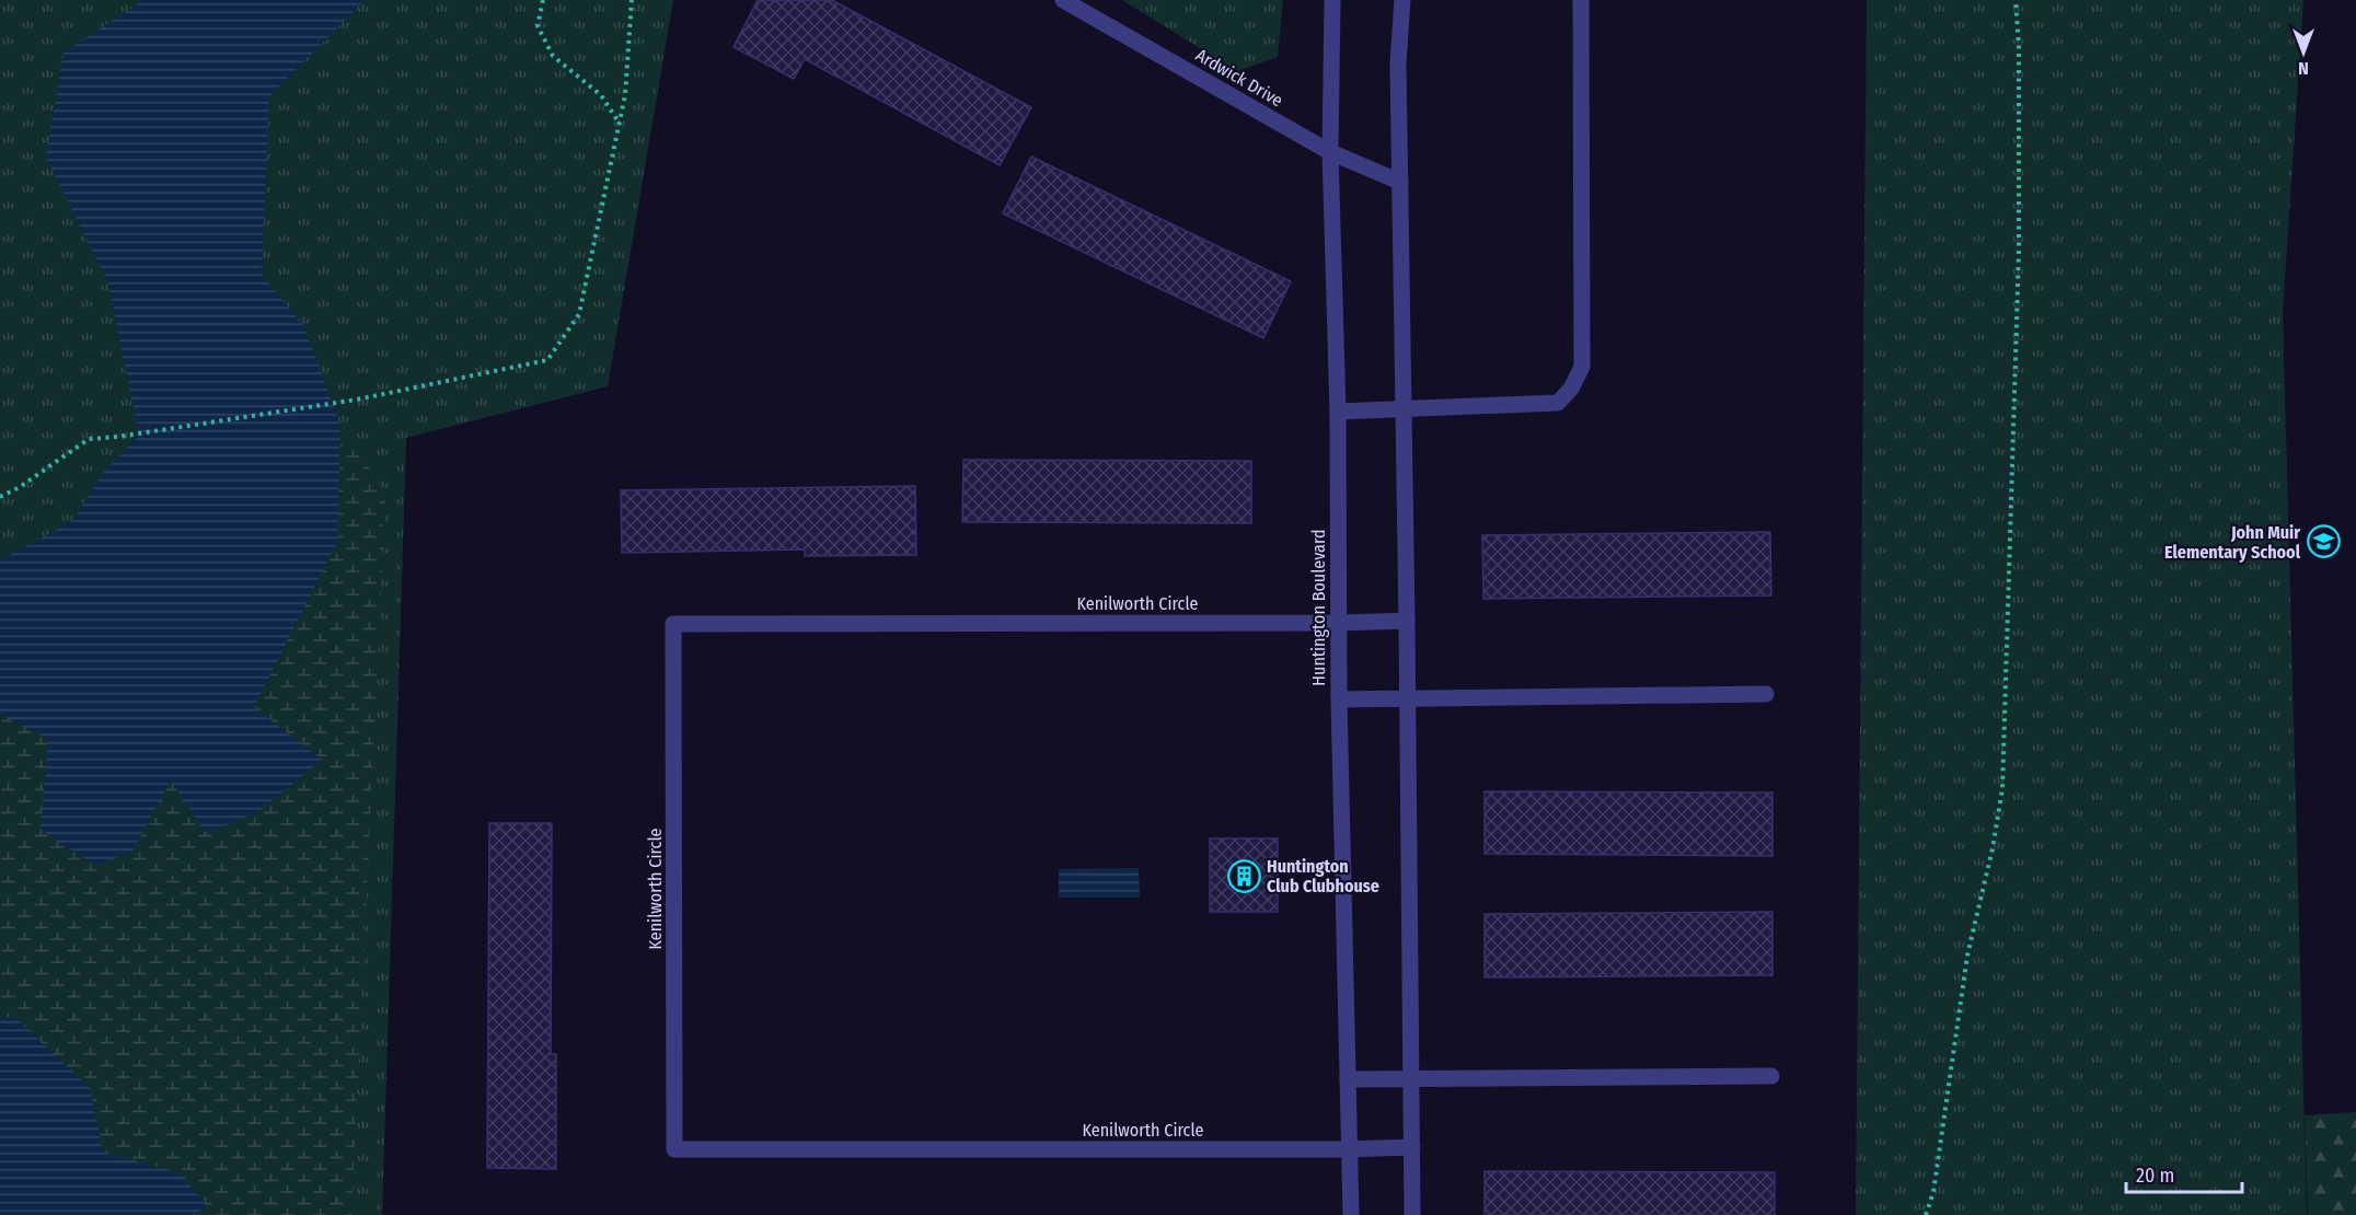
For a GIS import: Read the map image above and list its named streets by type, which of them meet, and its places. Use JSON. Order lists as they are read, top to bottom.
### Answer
{
  "streets": {
    "street": ["Ardwick Drive", "Kenilworth Circle", "Huntington Boulevard"]
  },
  "crossings": [
    ["Ardwick Drive", "Huntington Boulevard"],
    ["Kenilworth Circle", "Huntington Boulevard"]
  ],
  "places": {
    "school or university": ["John Muir Elementary School"],
    "building": ["Huntington Club Clubhouse"]
  },
  "scale_bar": "20 m",
  "north": "bottom"
}
